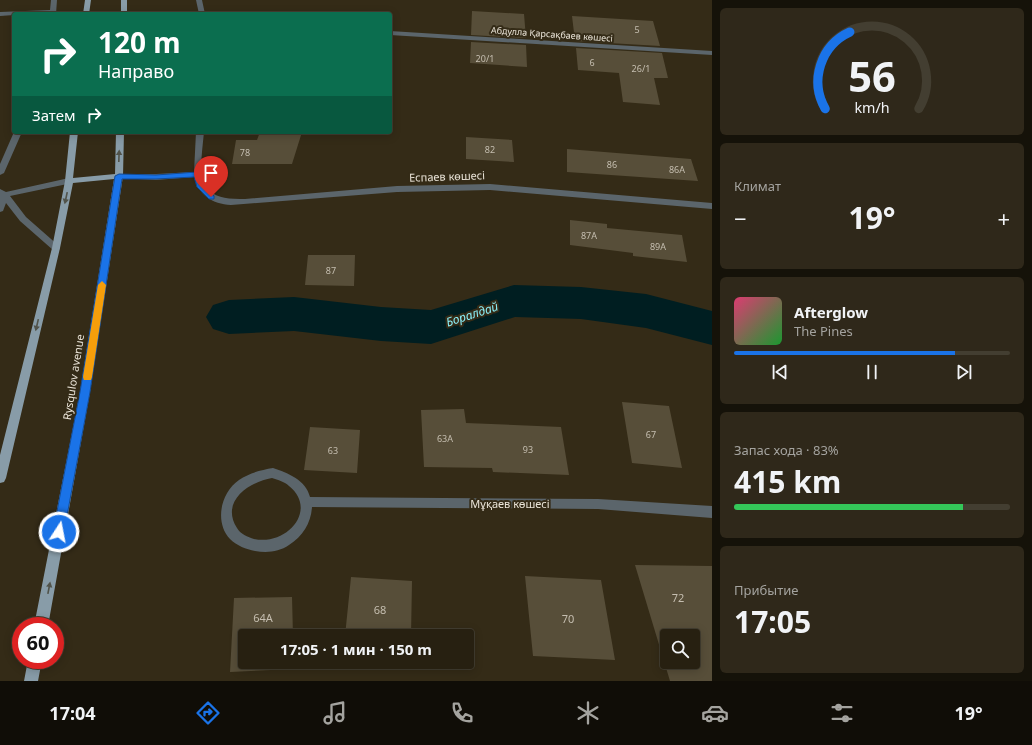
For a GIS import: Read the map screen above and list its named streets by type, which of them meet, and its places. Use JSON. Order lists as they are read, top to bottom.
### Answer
{
  "streets": {
    "main road": ["Rysqulov avenue"],
    "street": ["Абдулла Қарсақбаев көшесі", "Еспаев көшесі", "Мұқаев көшесі"]
  },
  "water": ["Боралдай"],
  "house_numbers": [
    "5",
    "20/1",
    "6",
    "26/1",
    "82",
    "78",
    "86",
    "86А",
    "87А",
    "89А",
    "87",
    "67",
    "63А",
    "93",
    "63",
    "72",
    "68",
    "64А",
    "70"
  ],
  "page": {
    "turn": ["120 m", "Направо"],
    "then": "Затем",
    "tile": [
      "Климат",
      ["Запас хода · 83%", "415 km"],
      ["Прибытие", "17:05"]
    ],
    "heat": ["−", "19°", "+"],
    "song": ["Afterglow", "The Pines"],
    "limit": "60",
    "trip": "17:05 · 1 мин · 150 m",
    "tabs": ["17:04", "19°"],
    "gauge": ["56", "km/h"]
  }
}
